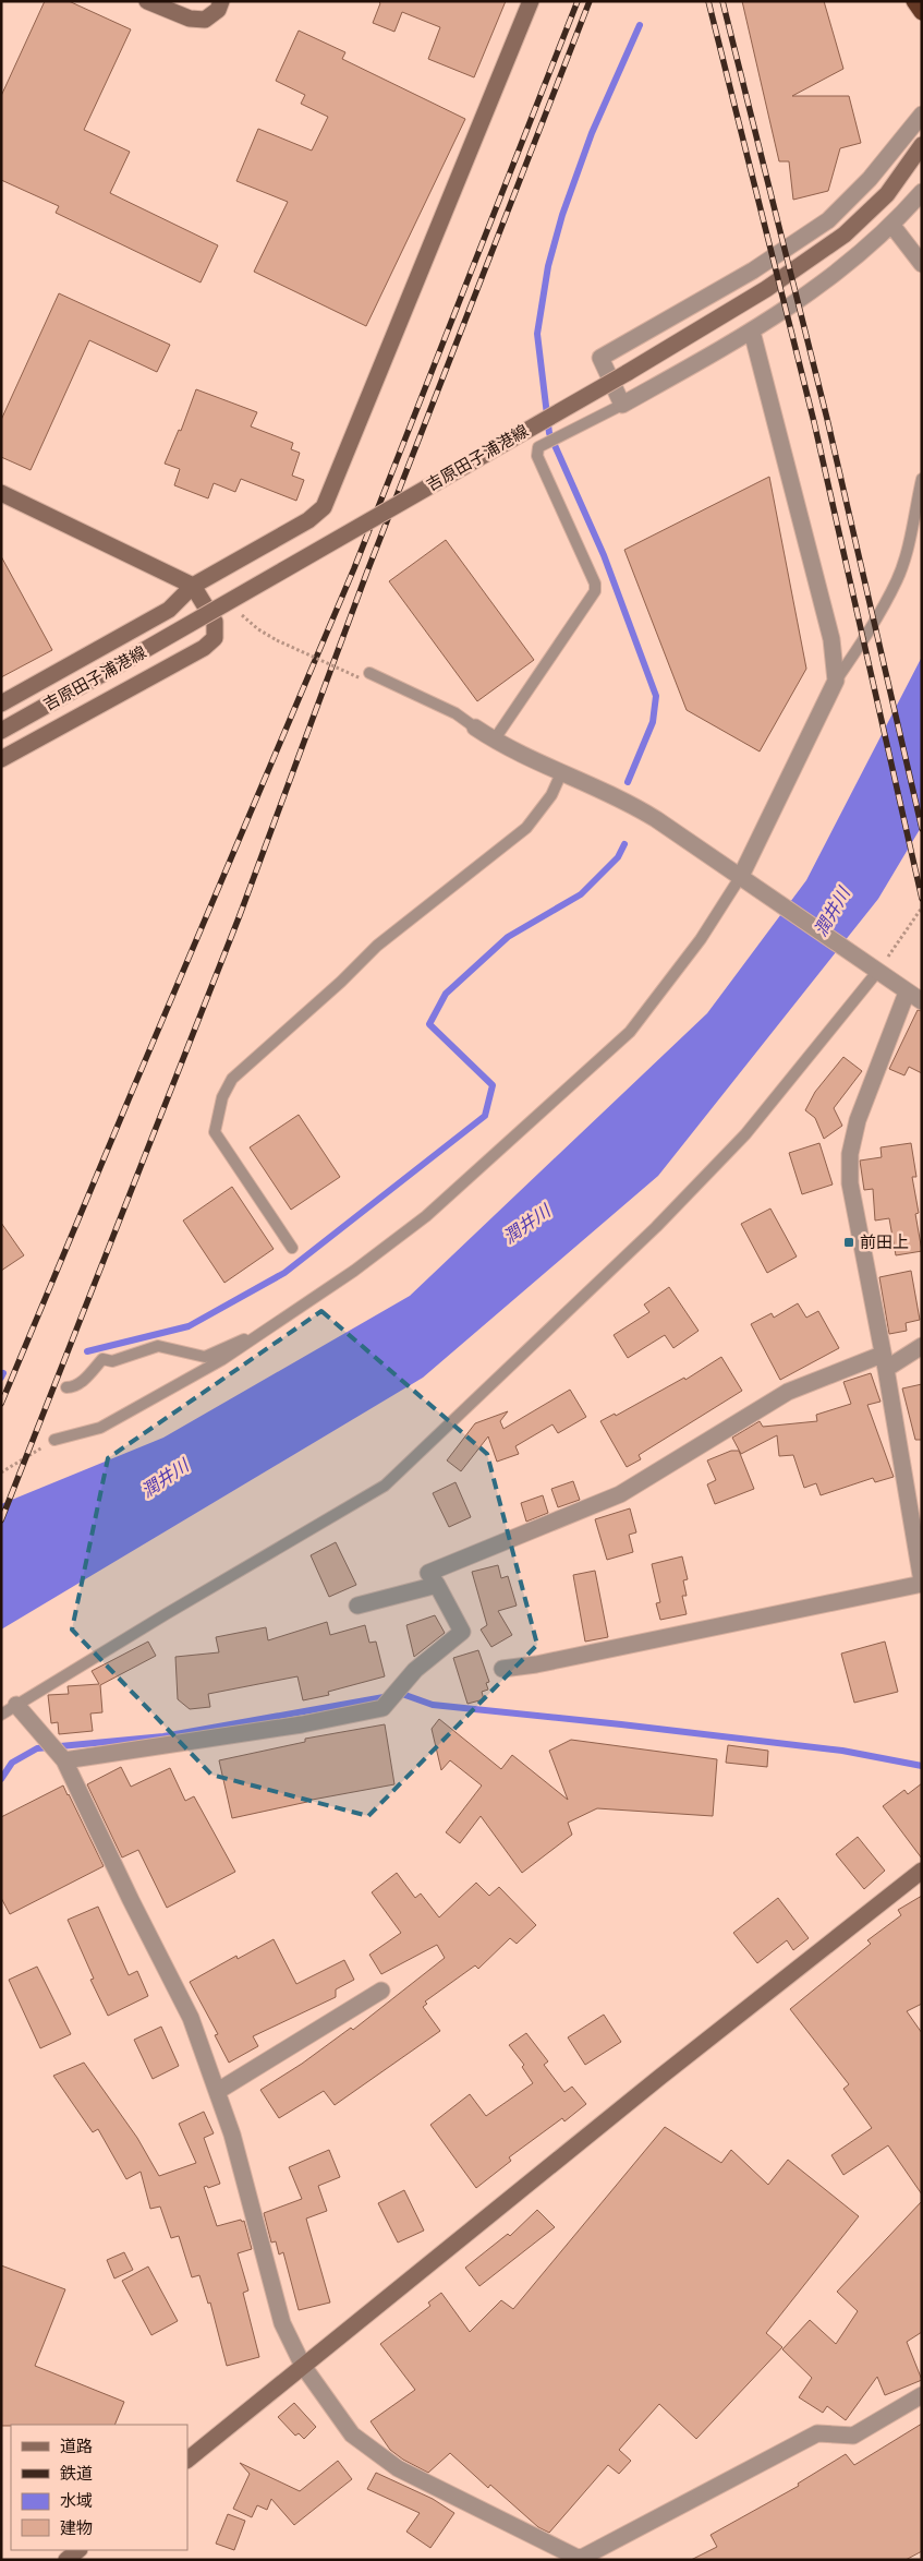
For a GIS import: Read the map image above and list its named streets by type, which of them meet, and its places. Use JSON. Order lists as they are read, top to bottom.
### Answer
{
  "streets": {
    "street": ["吉原田子浦港線"]
  },
  "water": ["潤井川"],
  "places": {
    "transit": ["前田上"]
  },
  "legend": [
    "道路",
    "鉄道",
    "水域",
    "建物"
  ]
}
